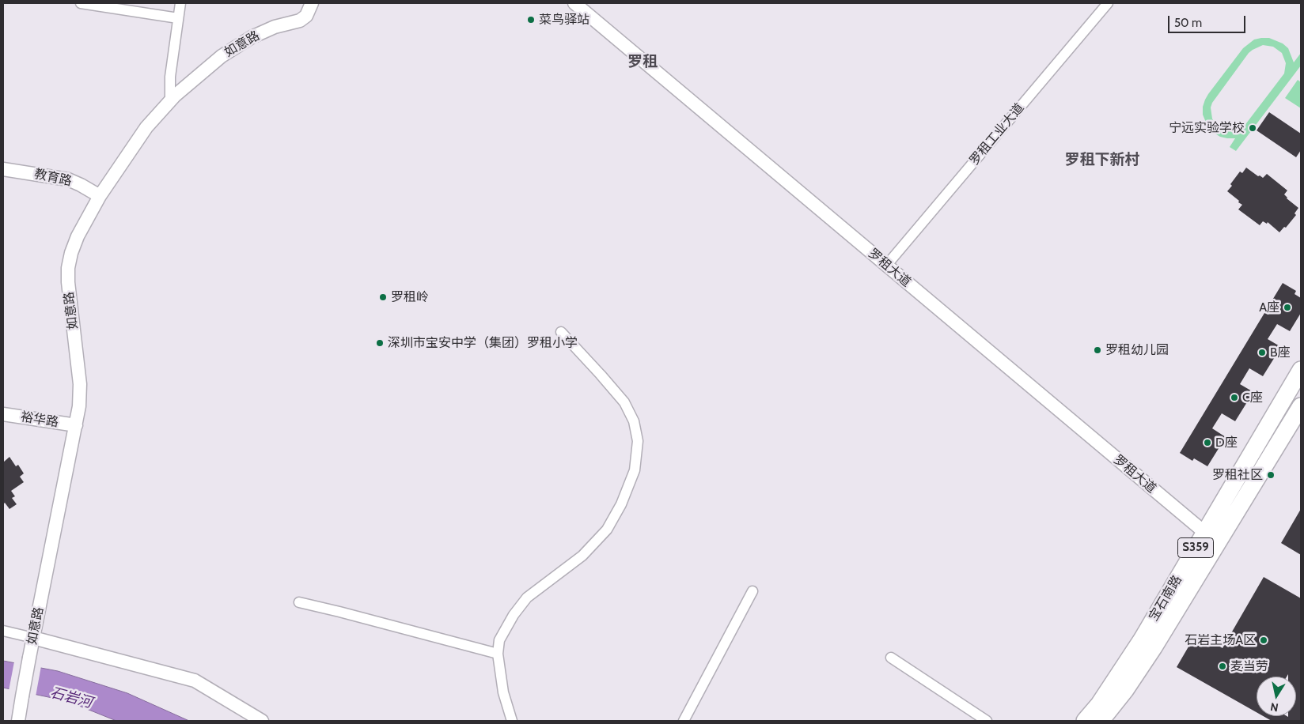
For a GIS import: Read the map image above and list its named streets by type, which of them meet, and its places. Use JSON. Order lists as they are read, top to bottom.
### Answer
{
  "streets": {
    "main road": ["S359", "宝石南路"],
    "street": [
      "如意路",
      "罗租工业大道",
      "教育路",
      "罗租大道",
      "裕华路"
    ]
  },
  "crossings": [
    ["如意路", "教育路"],
    ["如意路", "裕华路"],
    ["罗租工业大道", "罗租大道"],
    ["罗租大道", "宝石南路"]
  ],
  "districts": ["罗租", "罗租下新村"],
  "water": ["石岩河"],
  "places": [
    "菜鸟驿站",
    "宁远实验学校",
    "罗租岭",
    "A座",
    "深圳市宝安中学（集团）罗租小学",
    "罗租幼儿园",
    "B座",
    "C座",
    "D座",
    "罗租社区",
    "石岩主场A区",
    "麦当劳"
  ],
  "scale_bar": "50 m",
  "north": "bottom"
}
